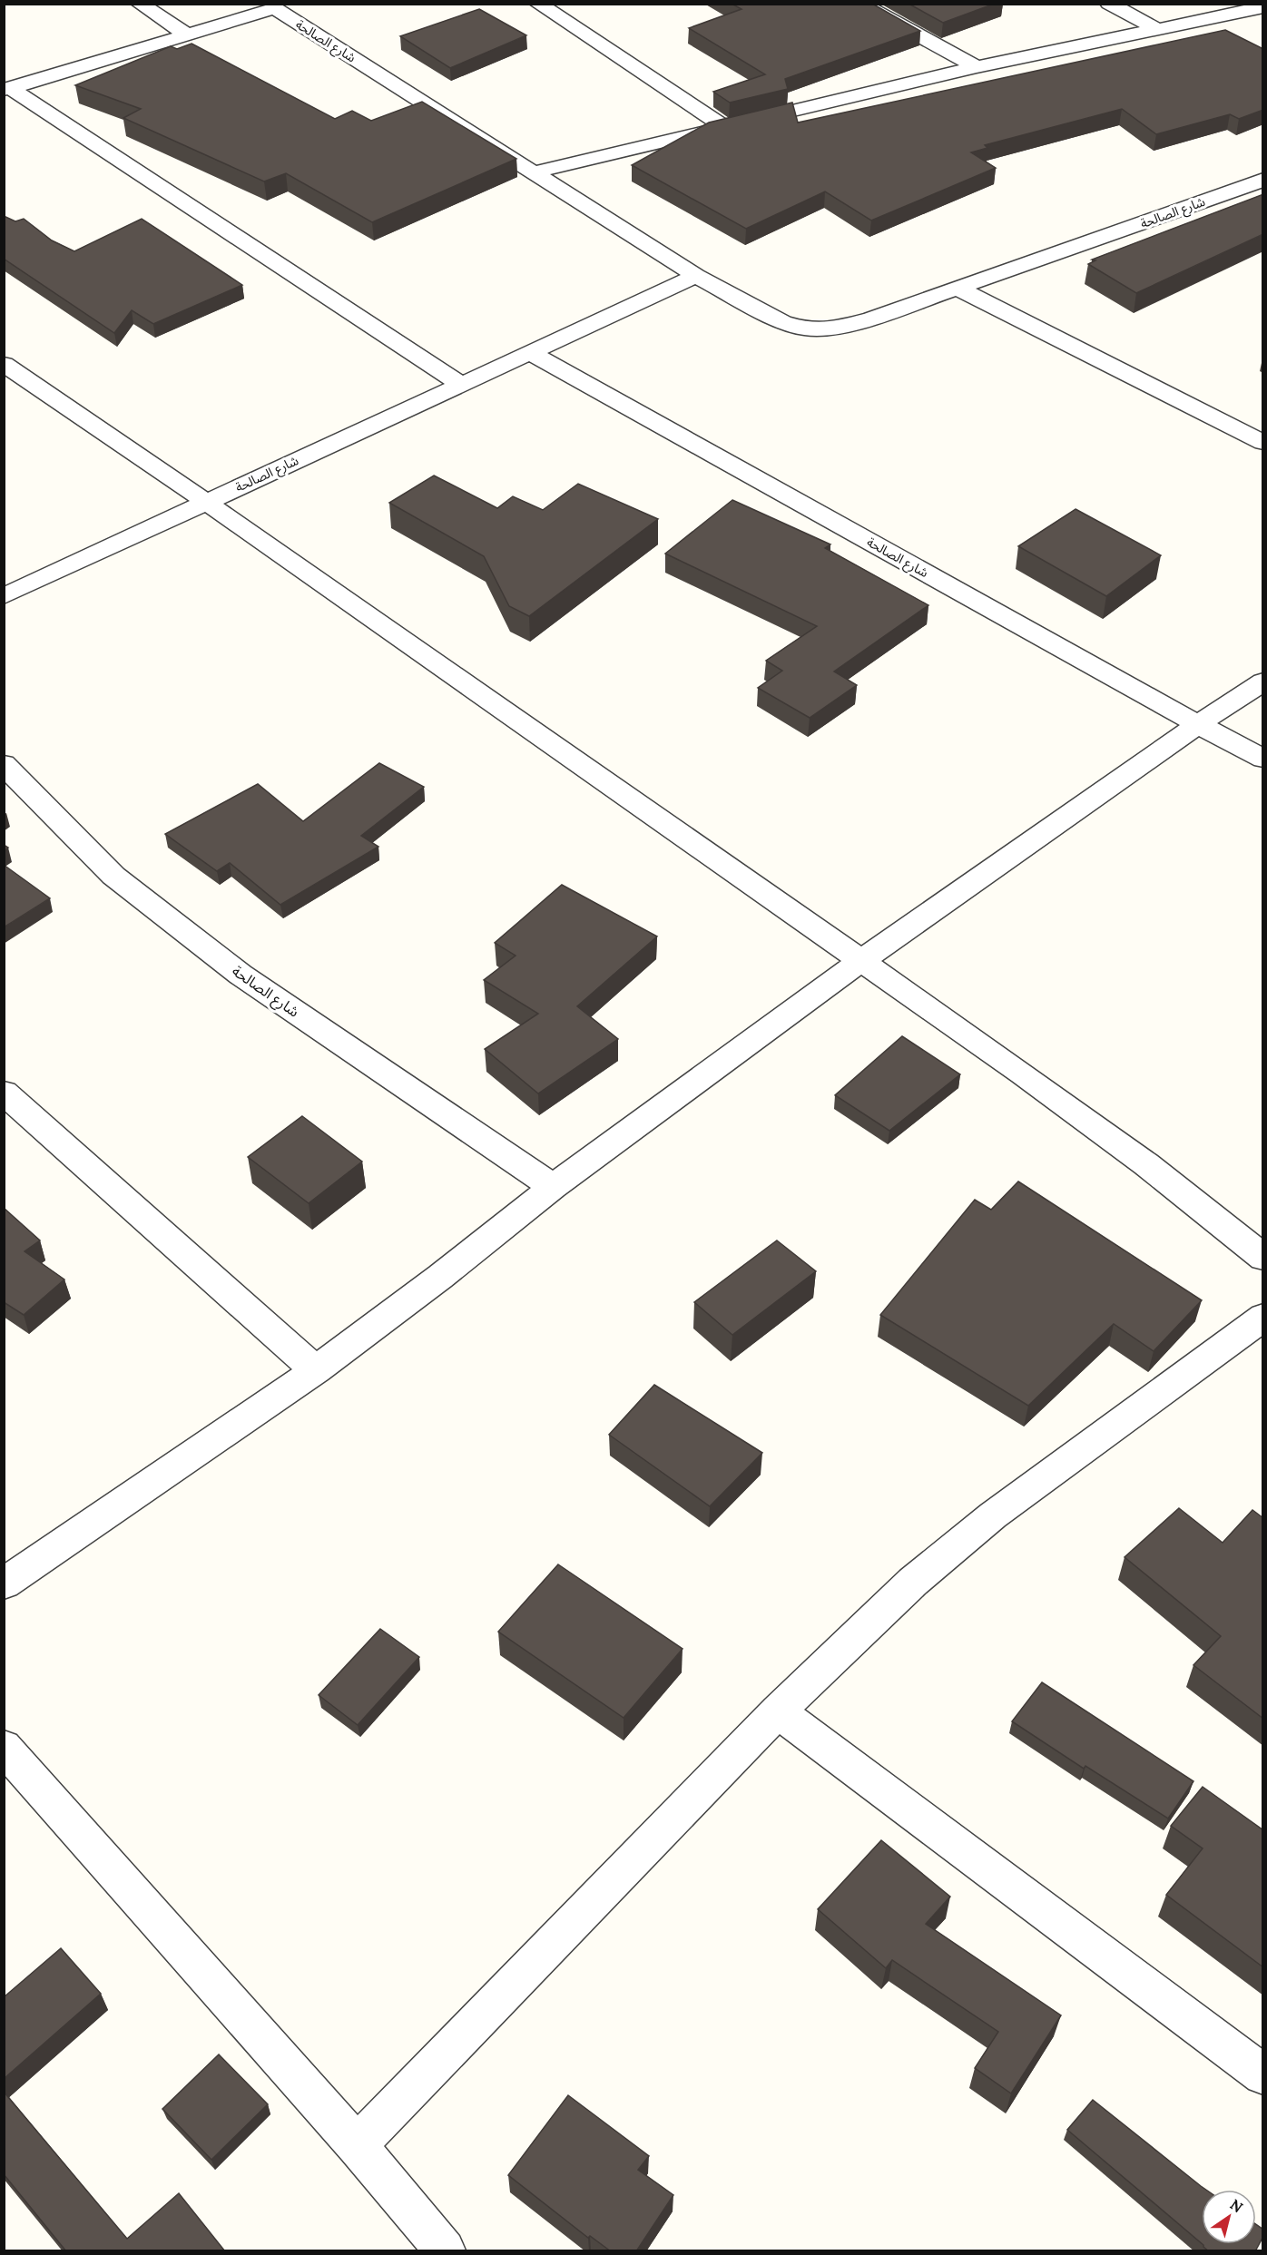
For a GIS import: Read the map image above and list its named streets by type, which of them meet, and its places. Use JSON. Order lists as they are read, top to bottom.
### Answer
{
  "streets": {
    "street": ["شارع الصالحة"]
  },
  "north": "top right"
}
